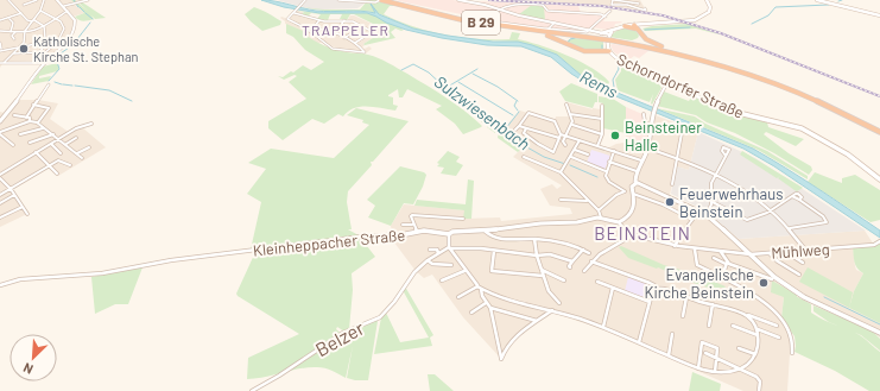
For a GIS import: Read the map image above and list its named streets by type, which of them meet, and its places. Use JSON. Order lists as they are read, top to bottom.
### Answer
{
  "streets": {
    "highway": ["B 29"],
    "main road": ["Schorndorfer Straße"],
    "street": ["Kleinheppacher Straße", "Mühlweg", "Belzer"]
  },
  "crossings": [
    ["B 29", "Schorndorfer Straße"]
  ],
  "districts": ["TRAPPELER", "BEINSTEIN"],
  "water": ["Rems", "Sulzwiesenbach"],
  "places": [
    "Katholische Kirche St. Stephan",
    "Beinsteiner Halle",
    "Feuerwehrhaus Beinstein",
    "Evangelische Kirche Beinstein"
  ],
  "north": "bottom left"
}
